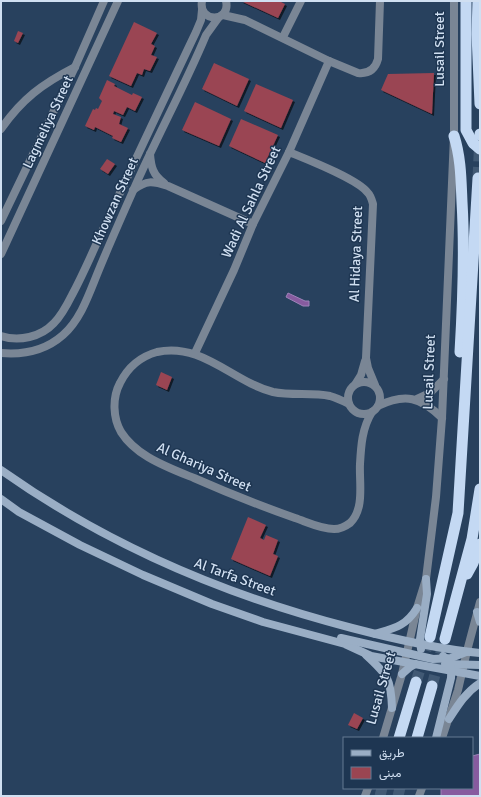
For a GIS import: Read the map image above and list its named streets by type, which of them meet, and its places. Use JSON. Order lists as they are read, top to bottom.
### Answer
{
  "streets": {
    "main road": ["Al Tarfa Street"],
    "street": [
      "Lusail Street",
      "Lagmeliya Street",
      "Khowzan Street",
      "Wadi Al Sahla Street",
      "Al Hidaya Street",
      "Al Ghariya Street"
    ]
  },
  "crossings": [
    ["Lusail Street", "Al Tarfa Street"],
    ["Wadi Al Sahla Street", "Al Hidaya Street"],
    ["Wadi Al Sahla Street", "Al Ghariya Street"],
    ["Al Hidaya Street", "Al Ghariya Street"]
  ],
  "legend": ["طريق", "مبنى"]
}
